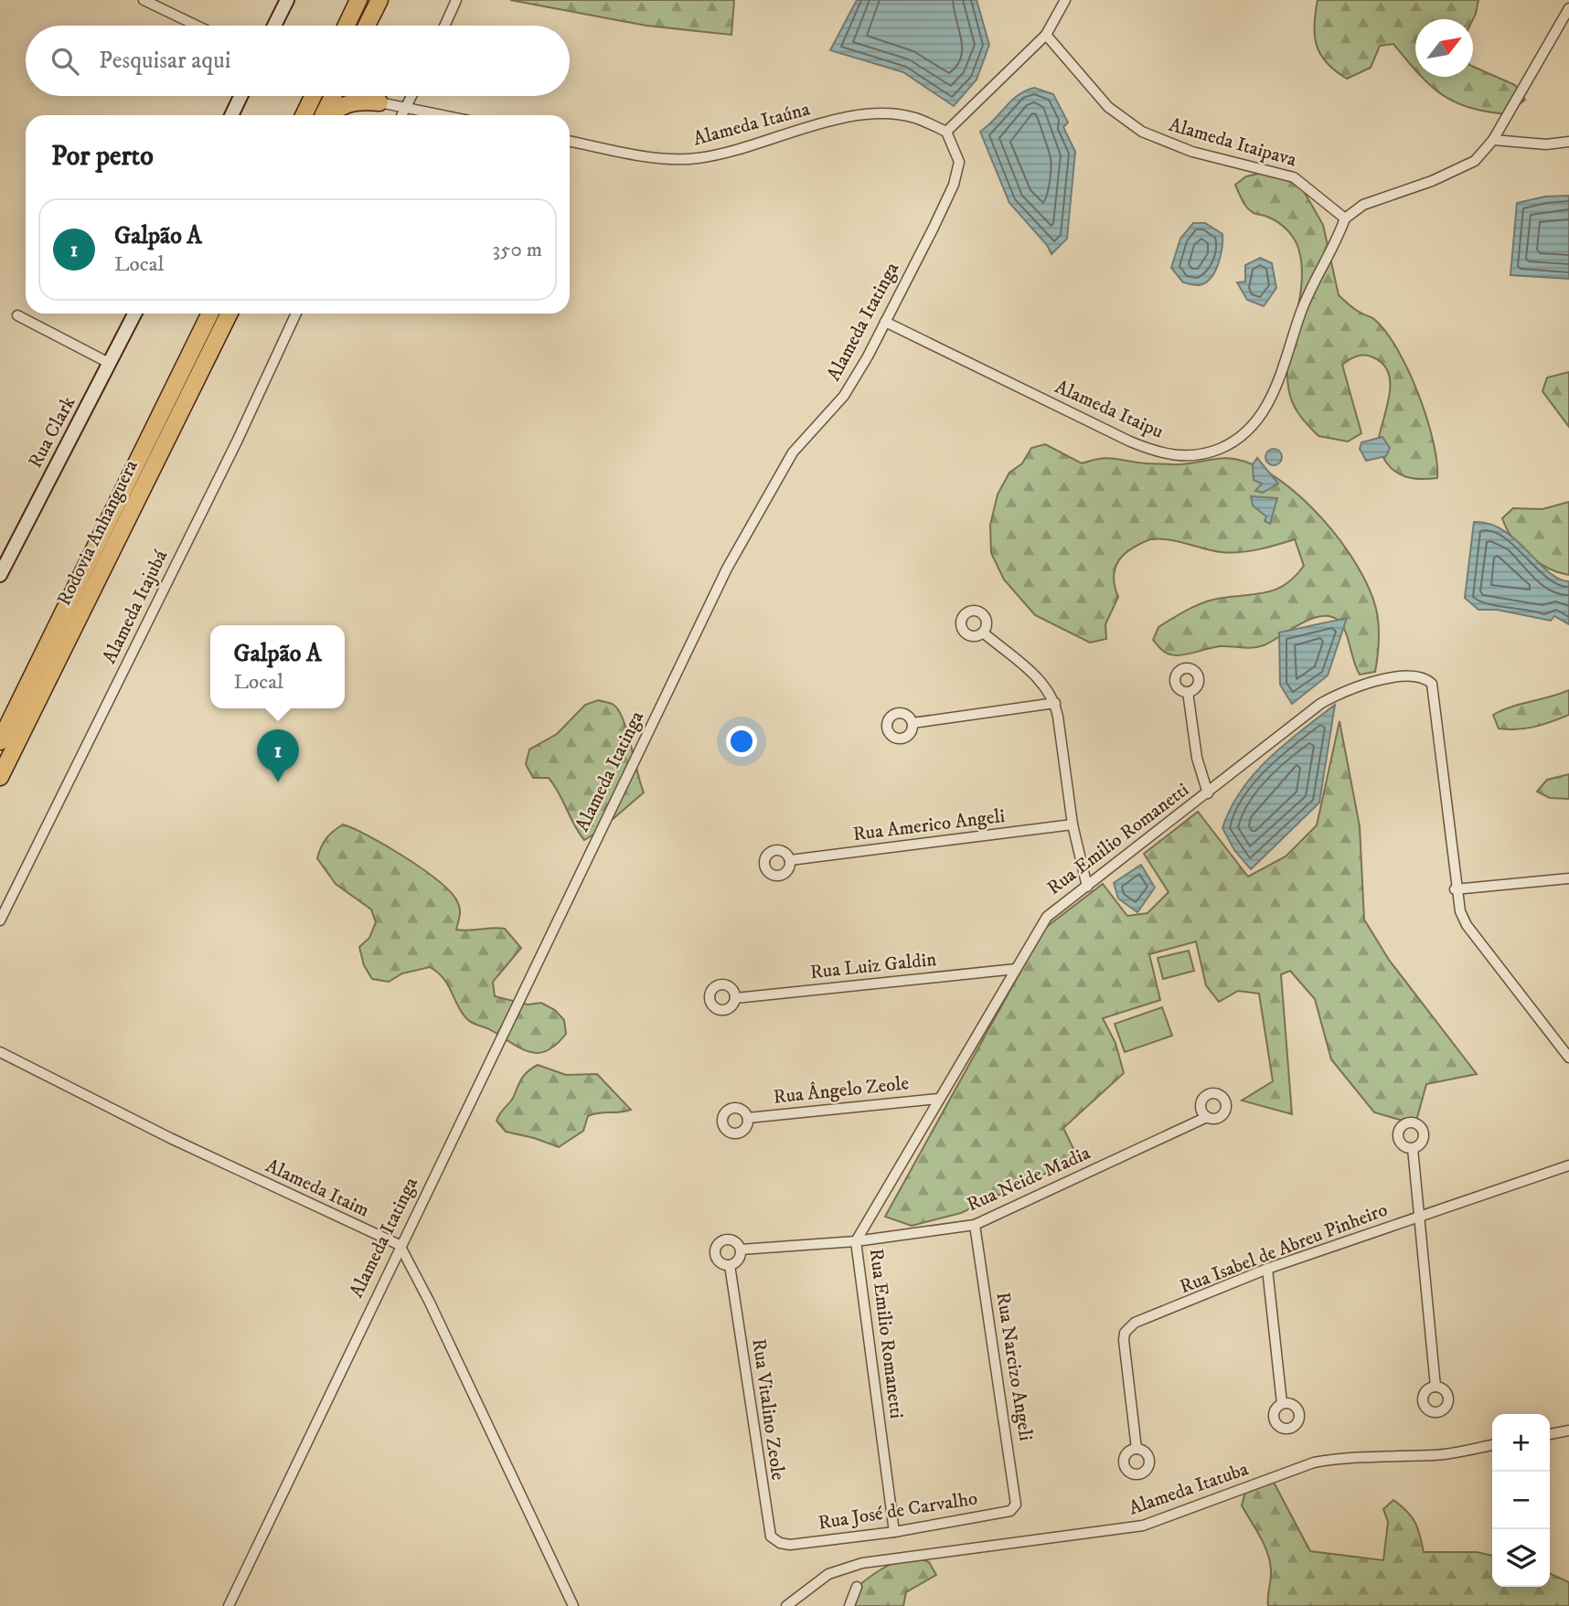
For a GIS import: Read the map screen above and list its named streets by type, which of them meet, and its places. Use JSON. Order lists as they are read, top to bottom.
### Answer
{
  "streets": {
    "highway": ["Rodovia Anhanguera"],
    "street": [
      "Alameda Itaúna",
      "Alameda Itaipava",
      "Alameda Itatinga",
      "Alameda Itaipu",
      "Rua Clark",
      "Alameda Itajubá",
      "Rua Americo Angeli",
      "Rua Emilio Romanetti",
      "Rua Luiz Galdin",
      "Rua Ângelo Zeole",
      "Rua Neide Madia",
      "Alameda Itaim",
      "Rua Isabel de Abreu Pinheiro",
      "Rua Narcizo Angeli",
      "Rua Vitalino Zeole",
      "Alameda Itatuba",
      "Rua José de Carvalho"
    ]
  },
  "crossings": [
    ["Alameda Itaúna", "Alameda Itatinga"],
    ["Alameda Itaipava", "Alameda Itaipu"],
    ["Alameda Itatinga", "Alameda Itaipu"],
    ["Alameda Itatinga", "Alameda Itaim"],
    ["Rua Emilio Romanetti", "Rua Luiz Galdin"],
    ["Rua Emilio Romanetti", "Rua Ângelo Zeole"],
    ["Rua Emilio Romanetti", "Rua Neide Madia"],
    ["Rua Emilio Romanetti", "Rua José de Carvalho"],
    ["Rua Neide Madia", "Rua Narcizo Angeli"],
    ["Rua Neide Madia", "Rua Vitalino Zeole"],
    ["Rua Narcizo Angeli", "Rua José de Carvalho"],
    ["Rua Vitalino Zeole", "Rua José de Carvalho"]
  ],
  "north": "top right",
  "page": {
    "search": "Pesquisar aqui",
    "heading": "Por perto",
    "list": [
      {
        "mark": "1",
        "name": "Galpão A",
        "note": "Local",
        "value": "350 m"
      }
    ],
    "popup": ["Galpão A", "Local"],
    "pins": "1",
    "map_buttons": ["+", "−"]
  }
}
